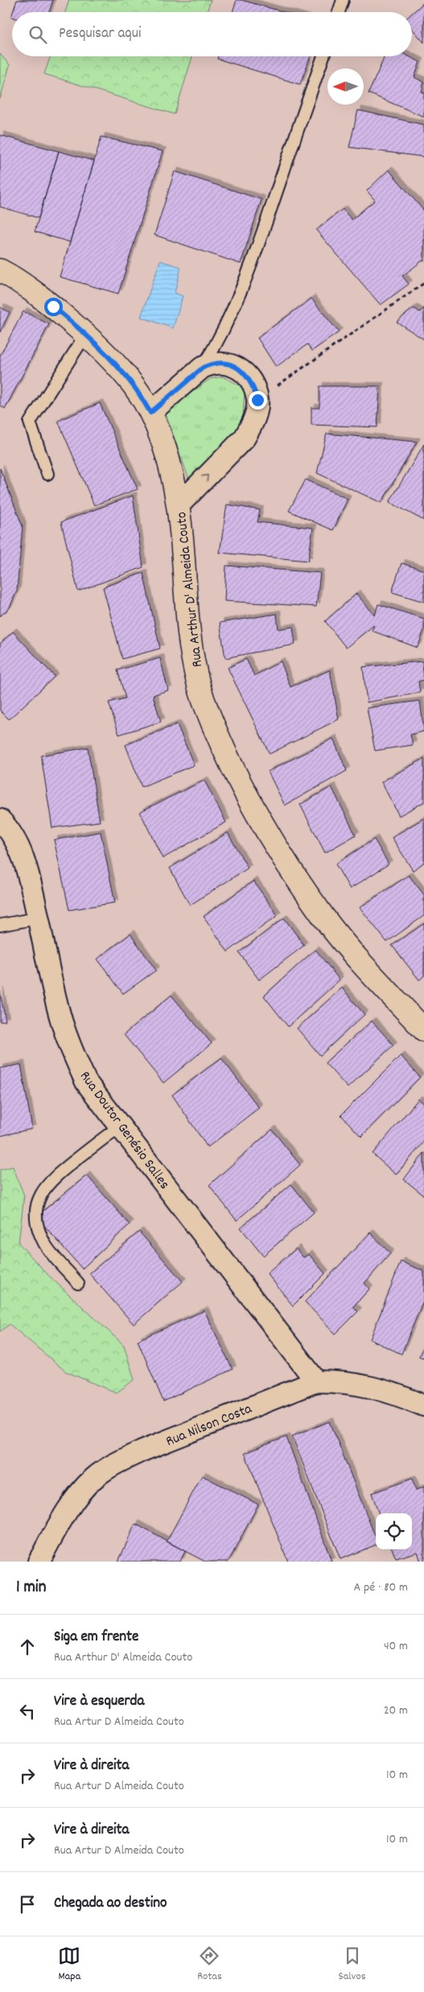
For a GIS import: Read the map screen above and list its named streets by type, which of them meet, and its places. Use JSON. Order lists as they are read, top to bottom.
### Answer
{
  "streets": {
    "street": ["Rua Arthur D' Almeida Couto", "Rua Doutor Genésio Salles", "Rua Nilson Costa"]
  },
  "crossings": [
    ["Rua Doutor Genésio Salles", "Rua Nilson Costa"]
  ],
  "north": "left",
  "page": {
    "search": "Pesquisar aqui",
    "heading": ["1 min", "A pé · 80 m"],
    "list": [
      ["Siga em frente", "Rua Arthur D' Almeida Couto", "40 m"],
      ["Vire à esquerda", "Rua Artur D Almeida Couto", "20 m"],
      ["Vire à direita", "Rua Artur D Almeida Couto", "10 m"],
      ["Vire à direita", "Rua Artur D Almeida Couto", "10 m"],
      "Chegada ao destino"
    ],
    "nav": ["Mapa", "Rotas", "Salvos"]
  }
}
